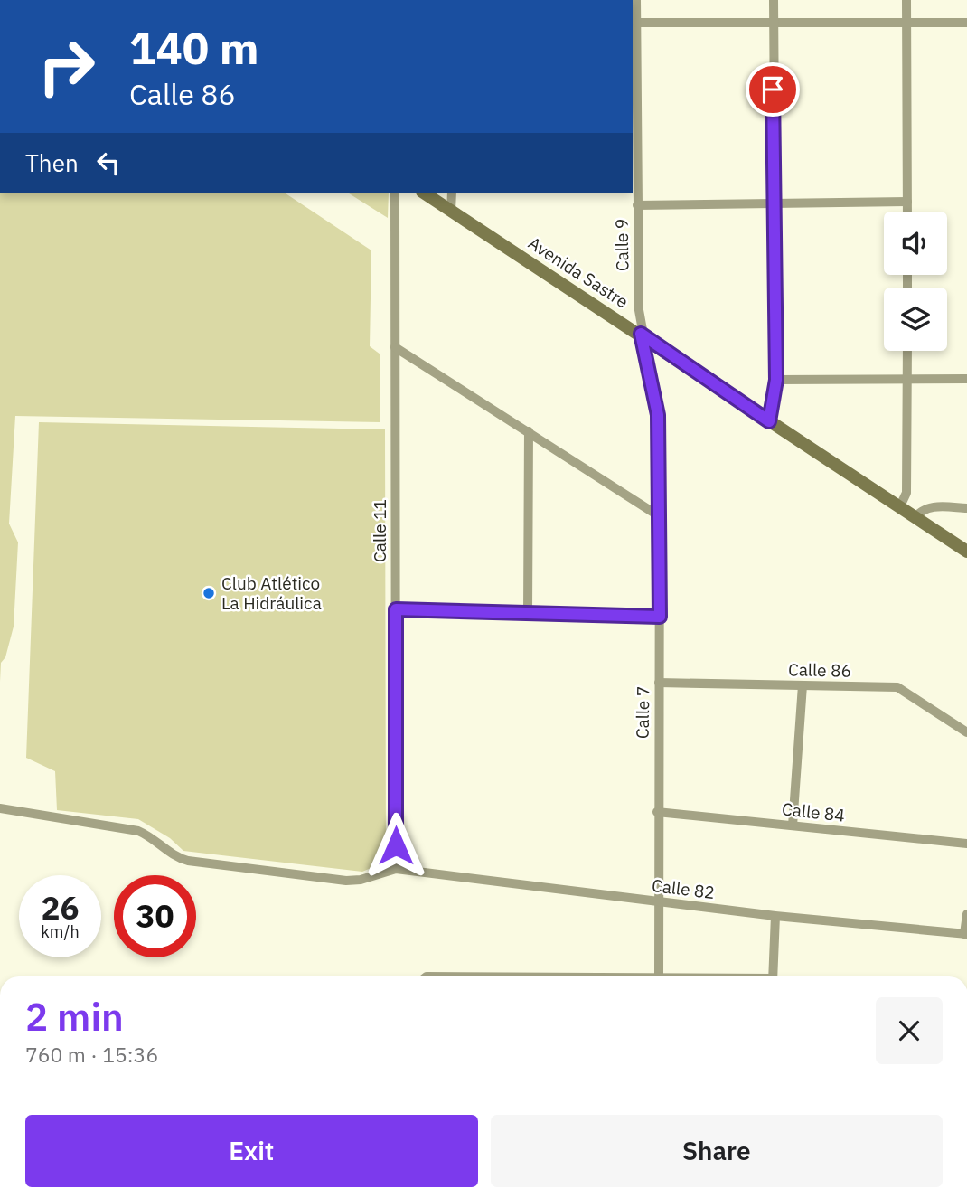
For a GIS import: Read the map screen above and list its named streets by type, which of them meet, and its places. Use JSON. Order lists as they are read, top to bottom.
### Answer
{
  "streets": {
    "street": [
      "Calle 9",
      "Avenida Sastre",
      "Calle 11",
      "Calle 86",
      "Calle 7",
      "Calle 84",
      "Calle 82"
    ]
  },
  "crossings": [
    ["Calle 9", "Avenida Sastre"],
    ["Calle 9", "Calle 7"],
    ["Calle 11", "Calle 82"],
    ["Calle 86", "Calle 7"],
    ["Calle 7", "Calle 84"],
    ["Calle 7", "Calle 82"]
  ],
  "places": ["Club Atlético La Hidráulica"],
  "page": {
    "turn": ["140 m", "Calle 86"],
    "then": "Then",
    "speed": "26 km/h",
    "limit": "30",
    "heading": ["2 min", "760 m · 15:36"],
    "buttons": ["Exit", "Share"]
  }
}
